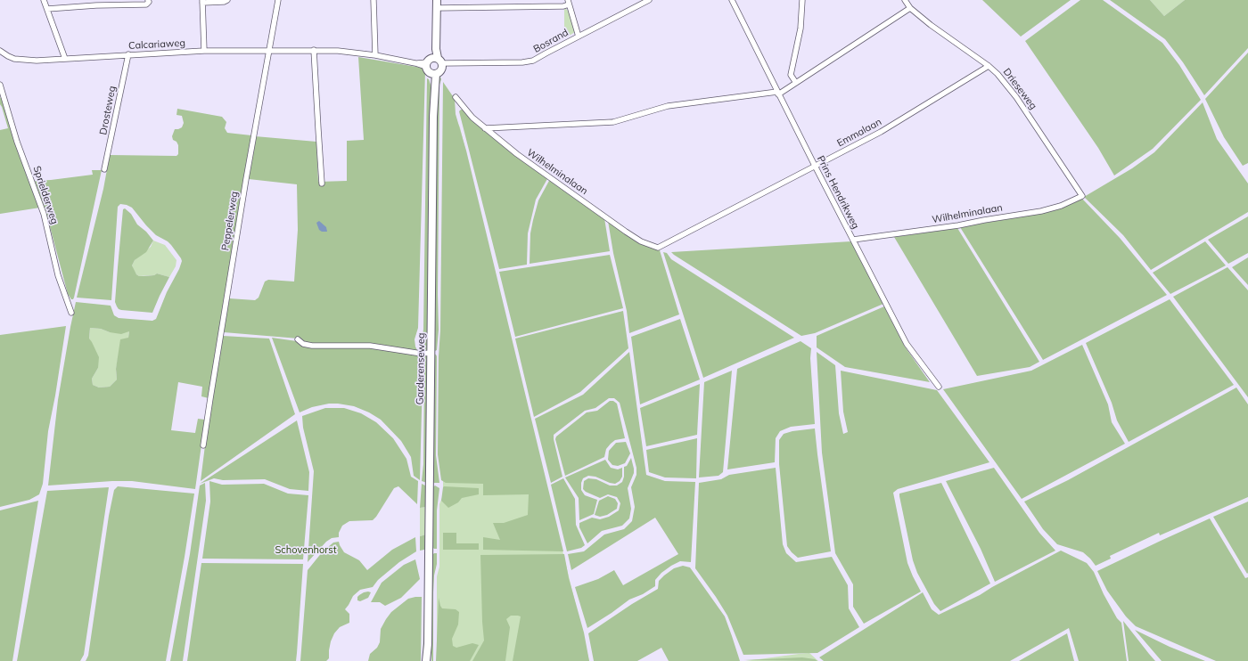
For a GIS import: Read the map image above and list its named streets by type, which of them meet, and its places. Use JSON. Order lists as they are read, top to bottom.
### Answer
{
  "streets": {
    "main road": ["Garderenseweg"],
    "street": [
      "Bosrand",
      "Calcariaweg",
      "Drieseweg",
      "Drosteweg",
      "Emmalaan",
      "Wilhelminalaan",
      "Prins Hendrikweg",
      "Sprielderweg",
      "Peppelerweg"
    ]
  },
  "crossings": [
    ["Calcariaweg", "Drosteweg"],
    ["Calcariaweg", "Peppelerweg"],
    ["Drieseweg", "Emmalaan"],
    ["Drieseweg", "Wilhelminalaan"],
    ["Emmalaan", "Wilhelminalaan"],
    ["Emmalaan", "Prins Hendrikweg"],
    ["Wilhelminalaan", "Prins Hendrikweg"]
  ],
  "parks": ["Schovenhorst"]
}
